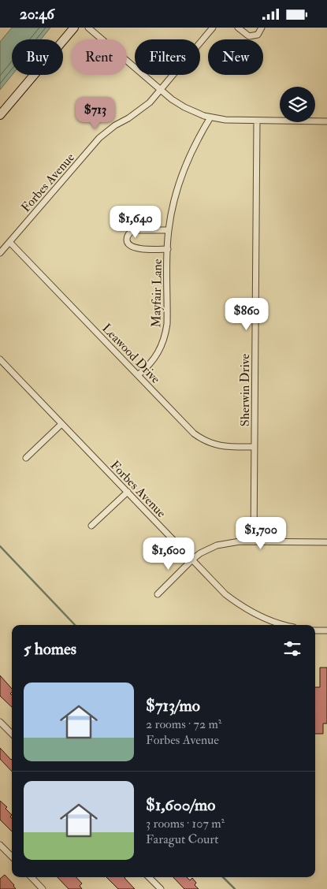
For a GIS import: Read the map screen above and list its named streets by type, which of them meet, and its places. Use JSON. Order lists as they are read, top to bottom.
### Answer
{
  "streets": {
    "street": [
      "Forbes Avenue",
      "Mayfair Lane",
      "Leawood Drive",
      "Sherwin Drive"
    ]
  },
  "crossings": [
    ["Forbes Avenue", "Leawood Drive"],
    ["Mayfair Lane", "Leawood Drive"],
    ["Leawood Drive", "Sherwin Drive"]
  ],
  "page": {
    "status": "20:46",
    "chip": [
      "Buy",
      "Rent",
      "Filters",
      "New"
    ],
    "price": [
      "$713",
      "$1,640",
      "$860",
      "$1,700",
      "$1,600"
    ],
    "heading": "5 homes",
    "list": [
      {
        "name": "$713/mo",
        "note": "2 rooms · 72 m² · Forbes Avenue"
      },
      {
        "name": "$1,600/mo",
        "note": "3 rooms · 107 m² · Faragut Court"
      }
    ]
  }
}
